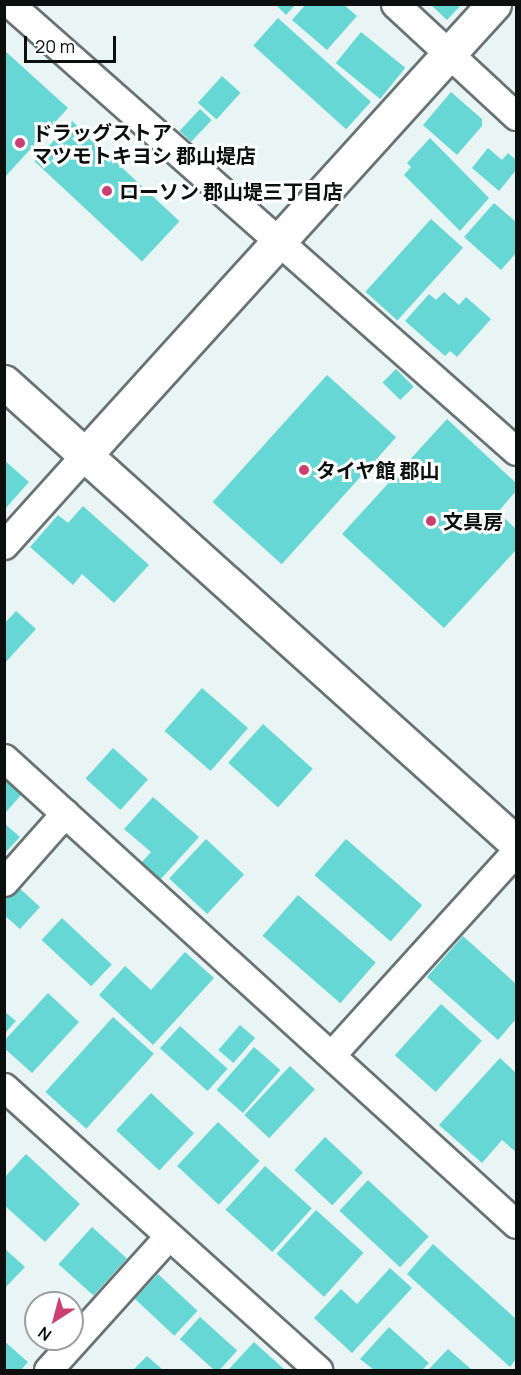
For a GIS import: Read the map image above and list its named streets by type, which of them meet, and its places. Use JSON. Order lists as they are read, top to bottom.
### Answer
{
  "places": [
    "ドラッグストア マツモトキヨシ 郡山堤店",
    "ローソン 郡山堤三丁目店",
    "タイヤ館 郡山",
    "文具房"
  ],
  "scale_bar": "20 m",
  "north": "bottom left"
}
